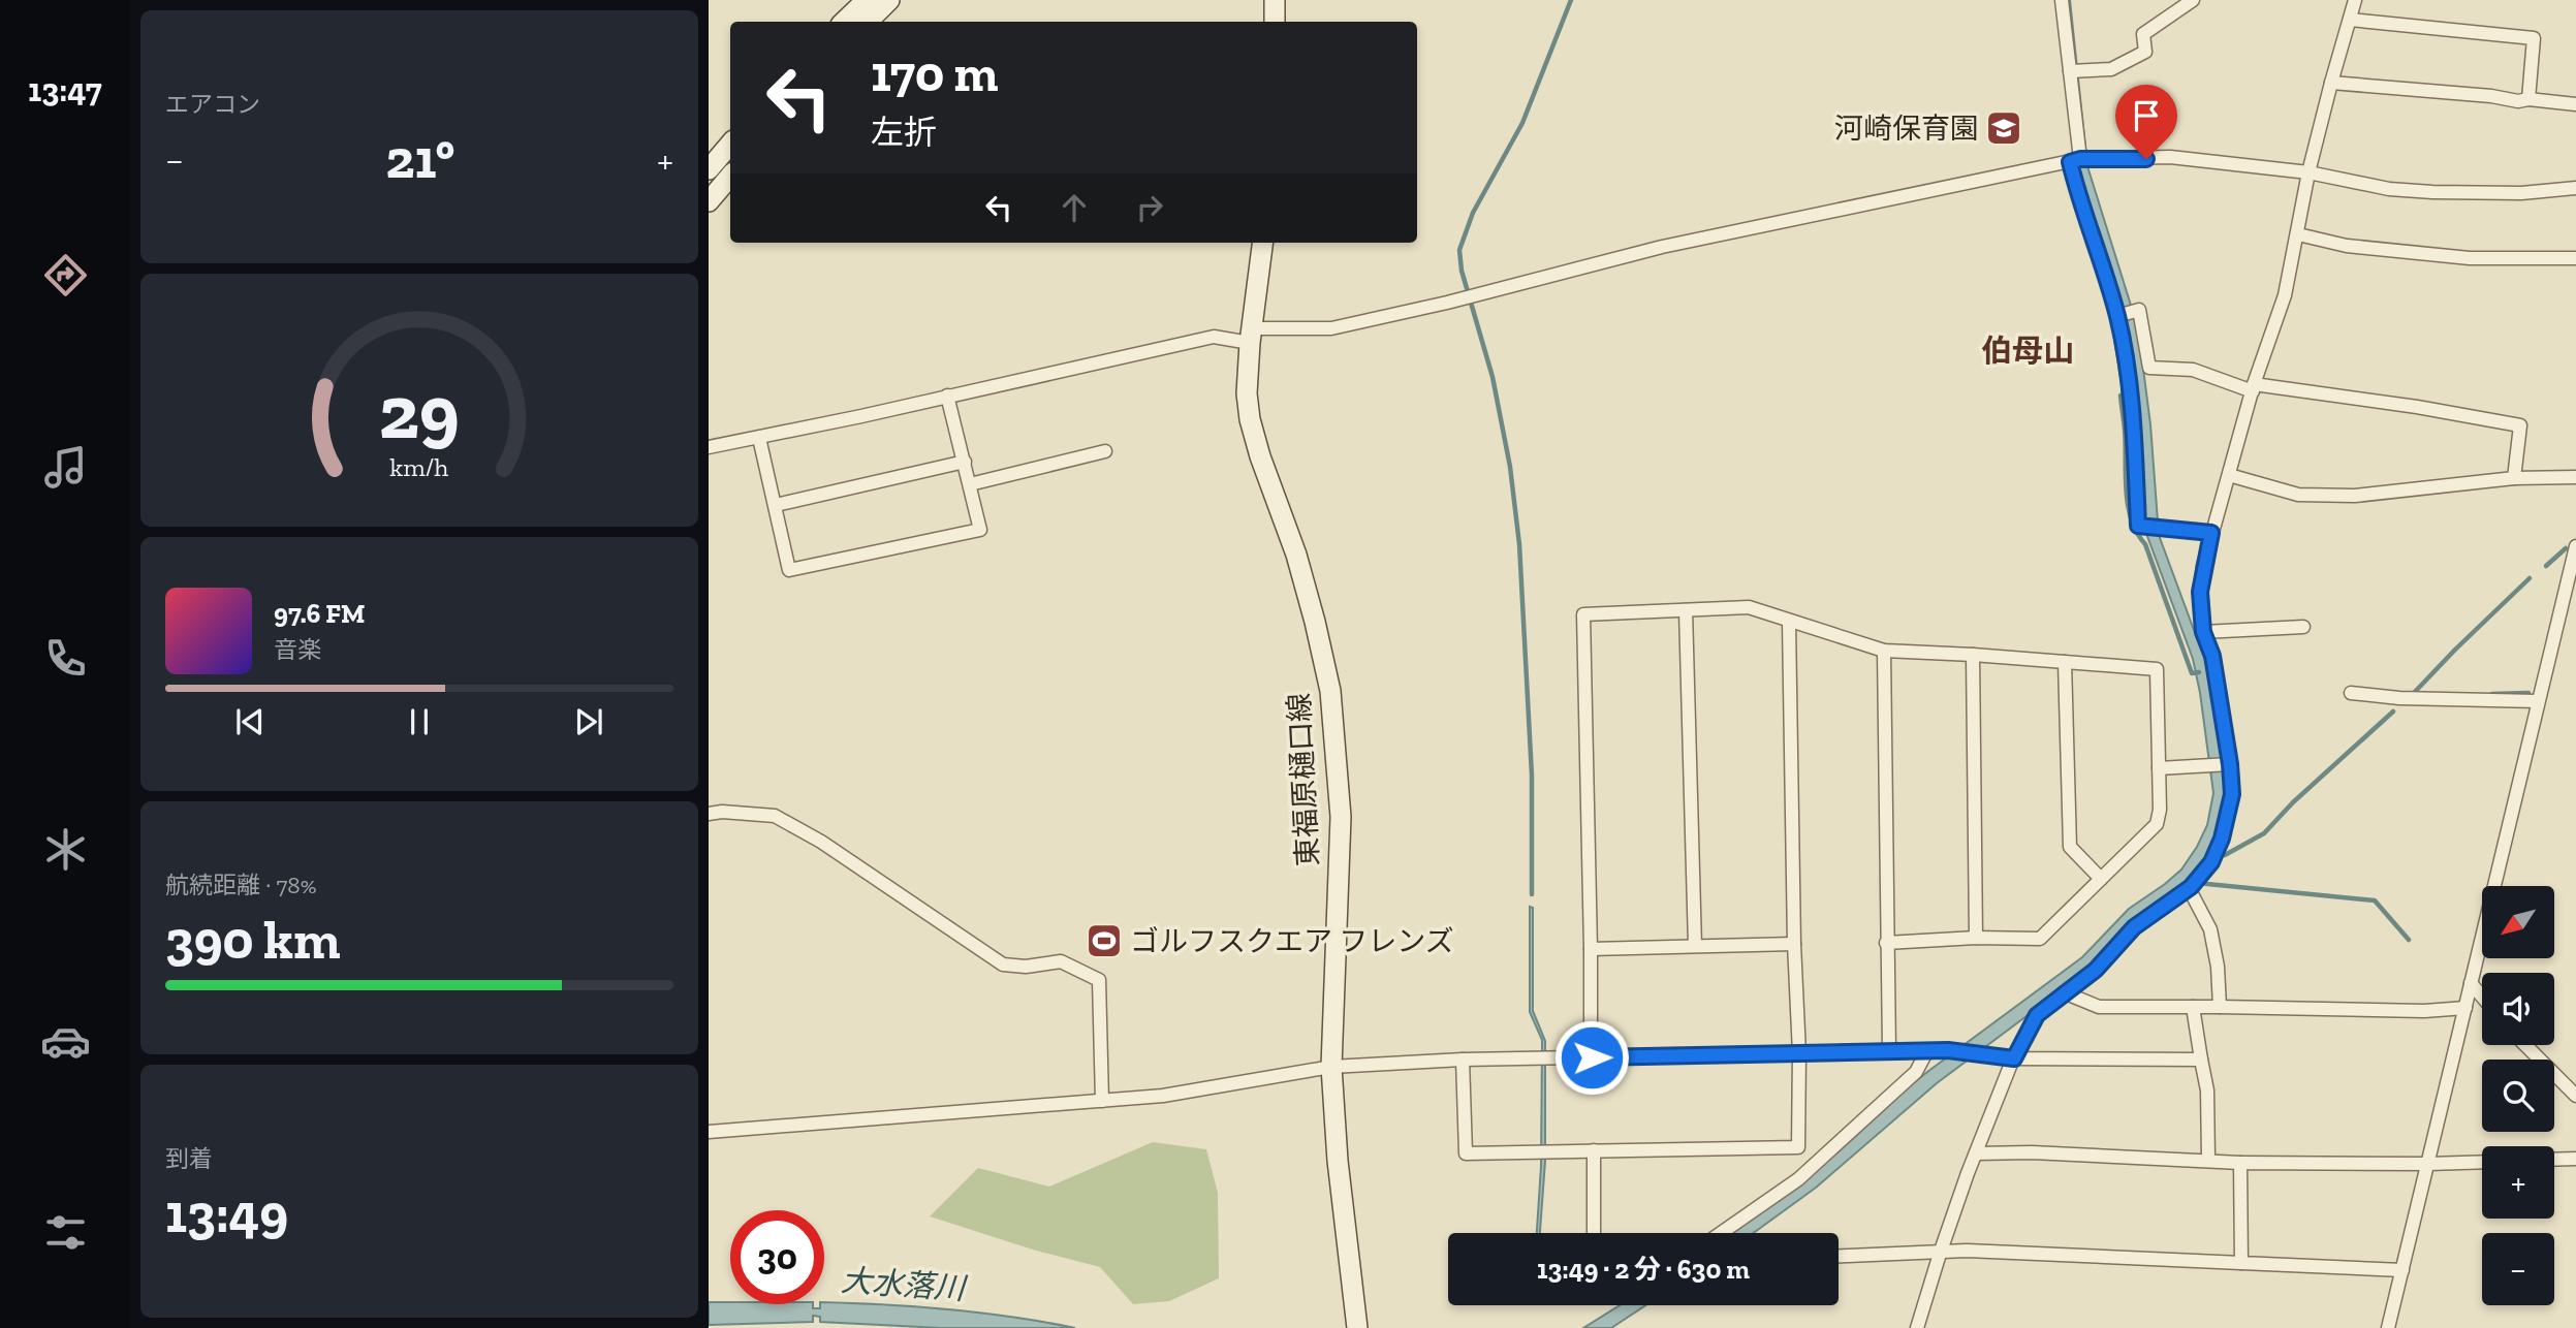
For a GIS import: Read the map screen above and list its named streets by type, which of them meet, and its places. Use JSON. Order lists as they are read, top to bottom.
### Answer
{
  "streets": {
    "main road": ["東福原樋口線"]
  },
  "districts": ["伯母山"],
  "water": ["大水落川"],
  "places": {
    "school or university": ["河崎保育園"],
    "sports": ["ゴルフスクエア フレンズ"]
  },
  "north": "bottom left",
  "page": {
    "tabs": "13:47",
    "tile": [
      "エアコン",
      ["航続距離 · 78%", "390 km"],
      ["到着", "13:49"]
    ],
    "turn": ["170 m", "左折"],
    "heat": ["−", "21°", "+"],
    "song": ["97.6 FM", "音楽"],
    "map_buttons": ["+", "−"],
    "limit": "30",
    "trip": "13:49 · 2 分 · 630 m",
    "gauge": ["29", "km/h"]
  }
}
